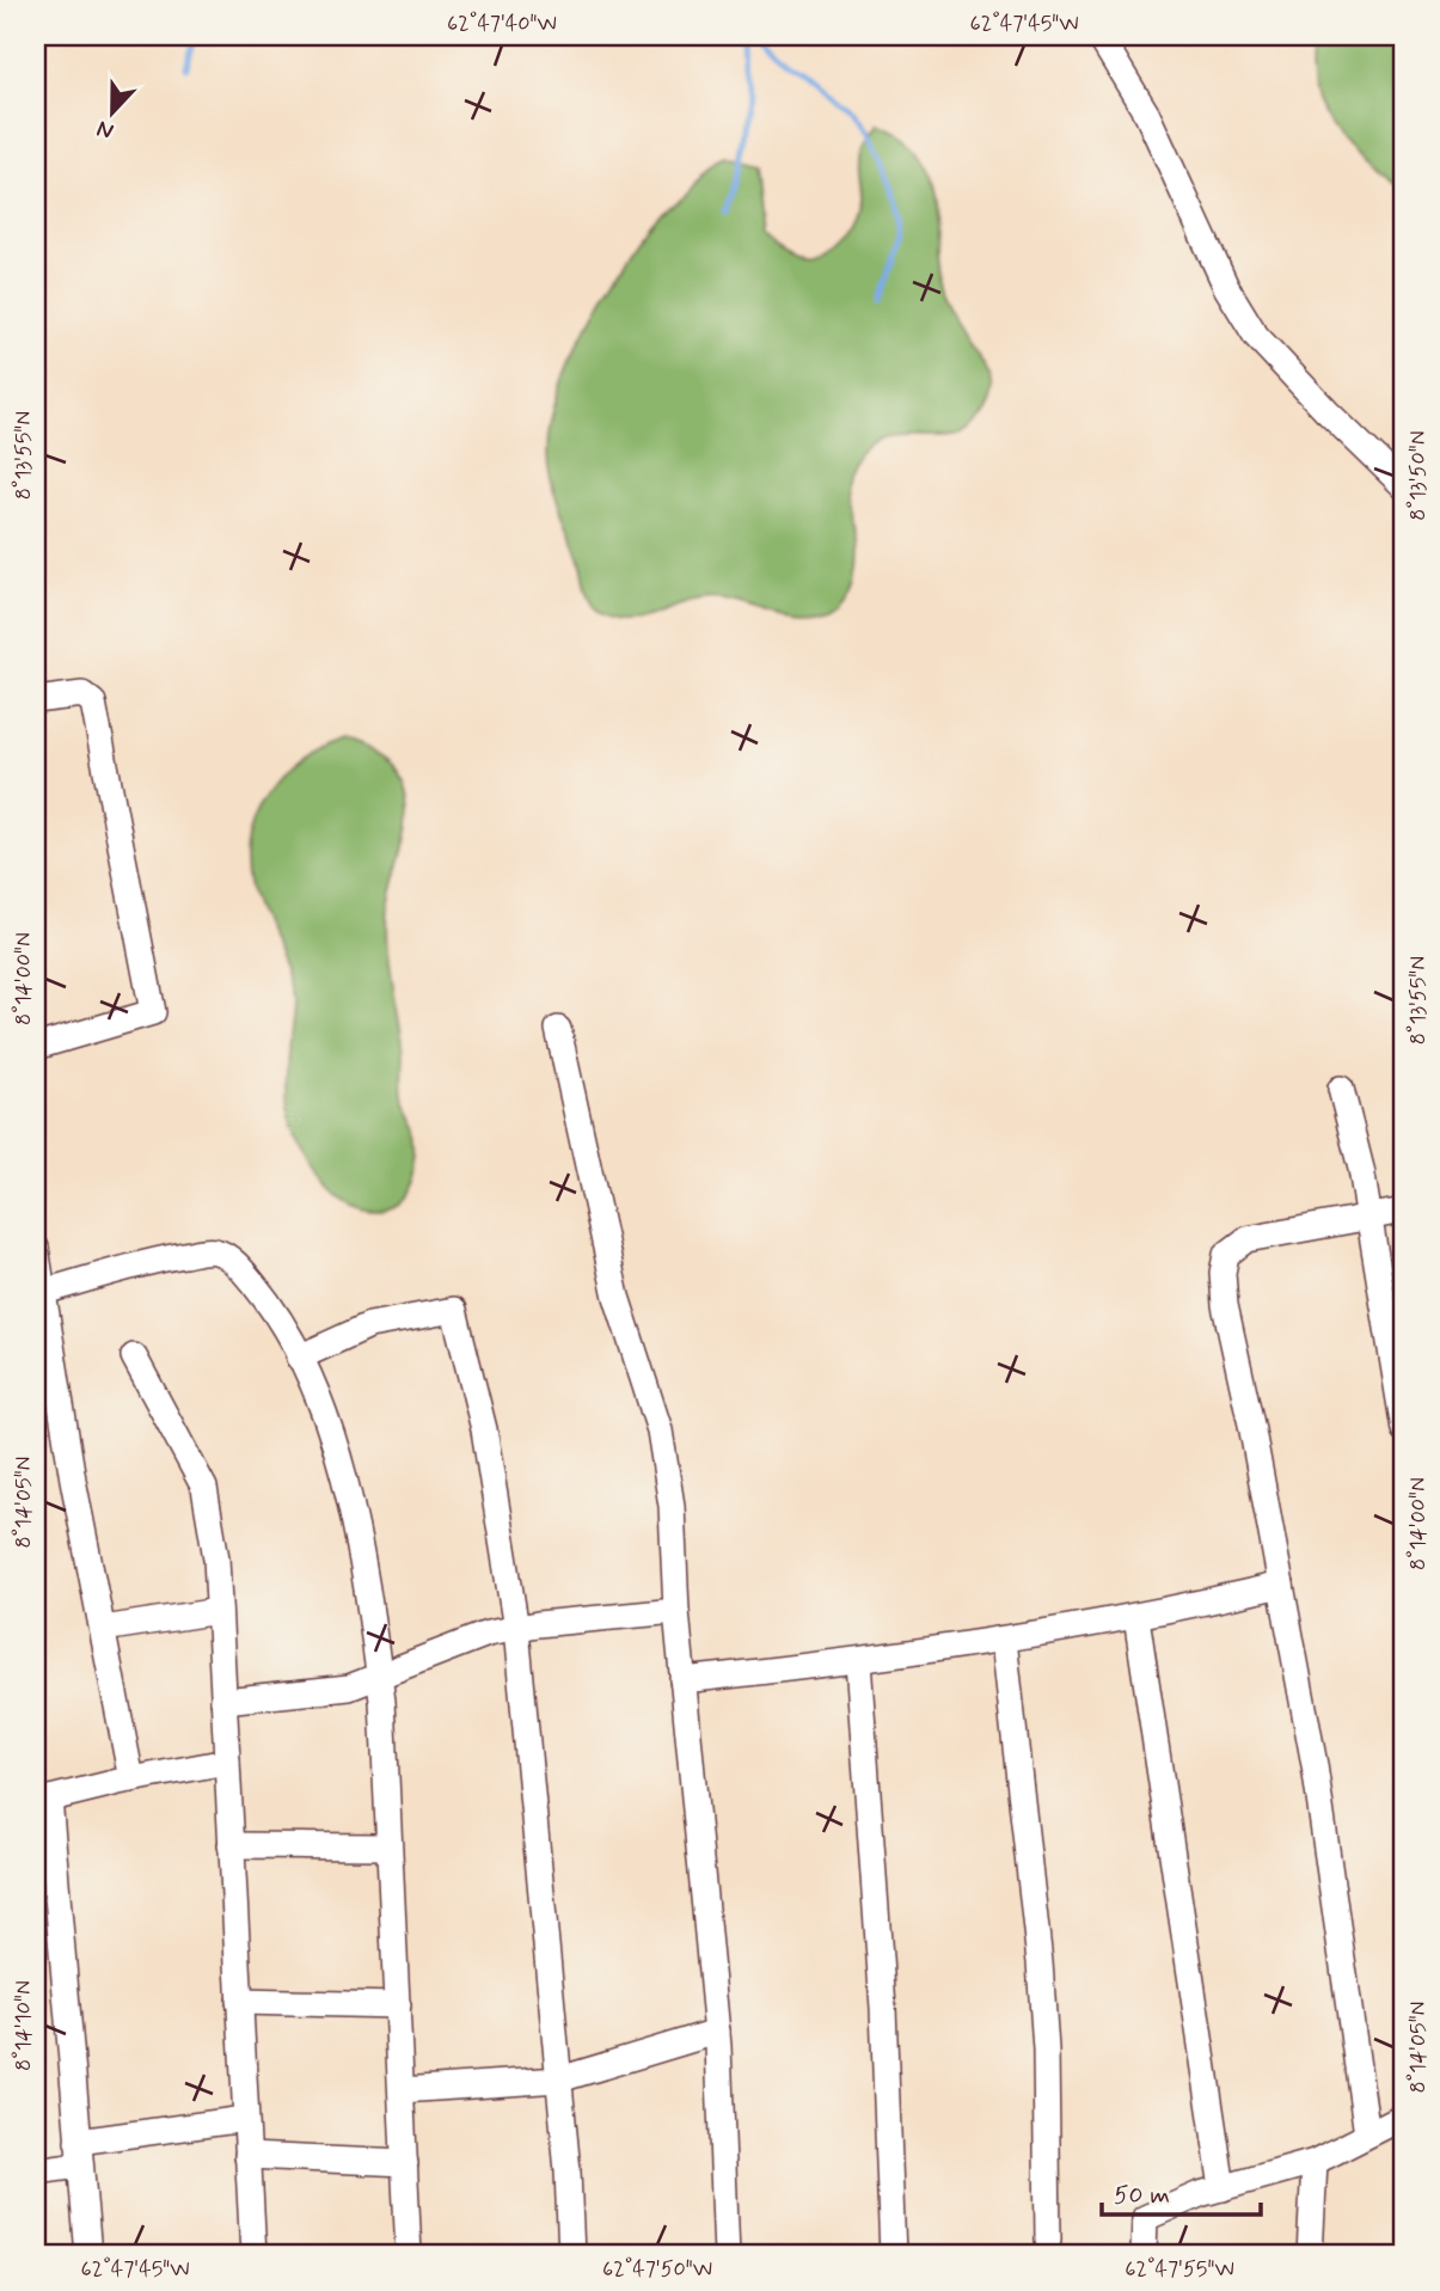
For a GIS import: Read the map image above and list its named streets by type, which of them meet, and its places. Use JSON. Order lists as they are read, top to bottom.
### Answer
{
  "scale_bar": "50 m",
  "north": "bottom",
  "coordinates": [
    "62°47'40\"W",
    "62°47'45\"W",
    "8°13'55\"N",
    "8°13'50\"N",
    "8°14'00\"N",
    "8°14'05\"N",
    "8°14'10\"N",
    "62°47'50\"W",
    "62°47'55\"W"
  ]
}
